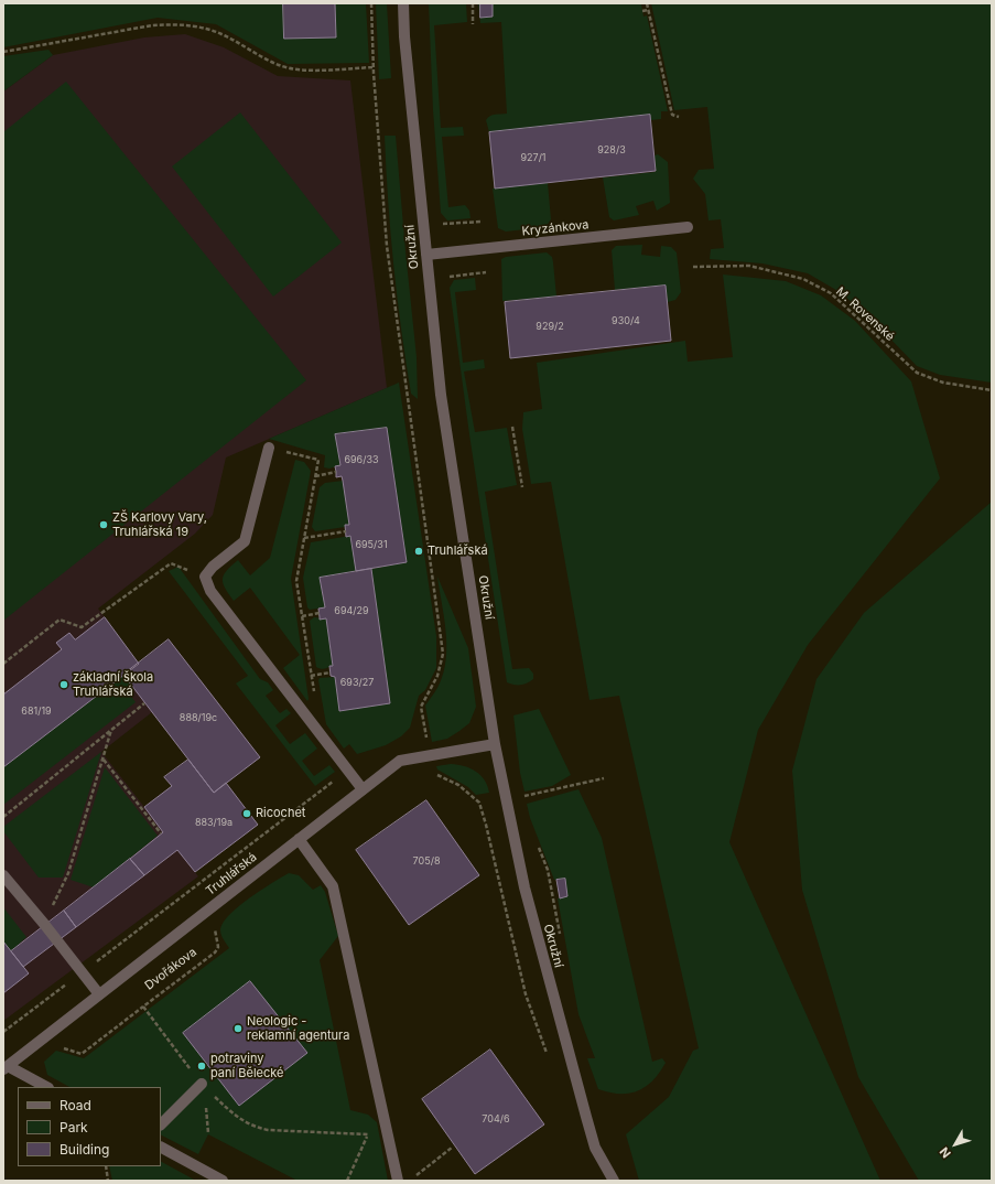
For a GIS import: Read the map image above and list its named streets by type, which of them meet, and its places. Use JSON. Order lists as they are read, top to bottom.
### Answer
{
  "streets": {
    "street": ["Kryzánkova", "Okružní", "Truhlářská"],
    "path": ["M. Rovenské", "Dvořákova"]
  },
  "crossings": [
    ["Kryzánkova", "Okružní"],
    ["Okružní", "Truhlářská"]
  ],
  "places": [
    "ZŠ Karlovy Vary, Truhlářská 19",
    "Truhlářská",
    "základní škola Truhlářská",
    "Ricochet",
    "Neologic - reklamní agentura",
    "potraviny paní Bělecké"
  ],
  "house_numbers": [
    "928/3",
    "927/1",
    "930/4",
    "929/2",
    "696/33",
    "695/31",
    "694/29",
    "693/27",
    "681/19",
    "888/19c",
    "883/19a",
    "705/8",
    "704/6"
  ],
  "legend": ["Road", "Park", "Building"],
  "north": "bottom left"
}
